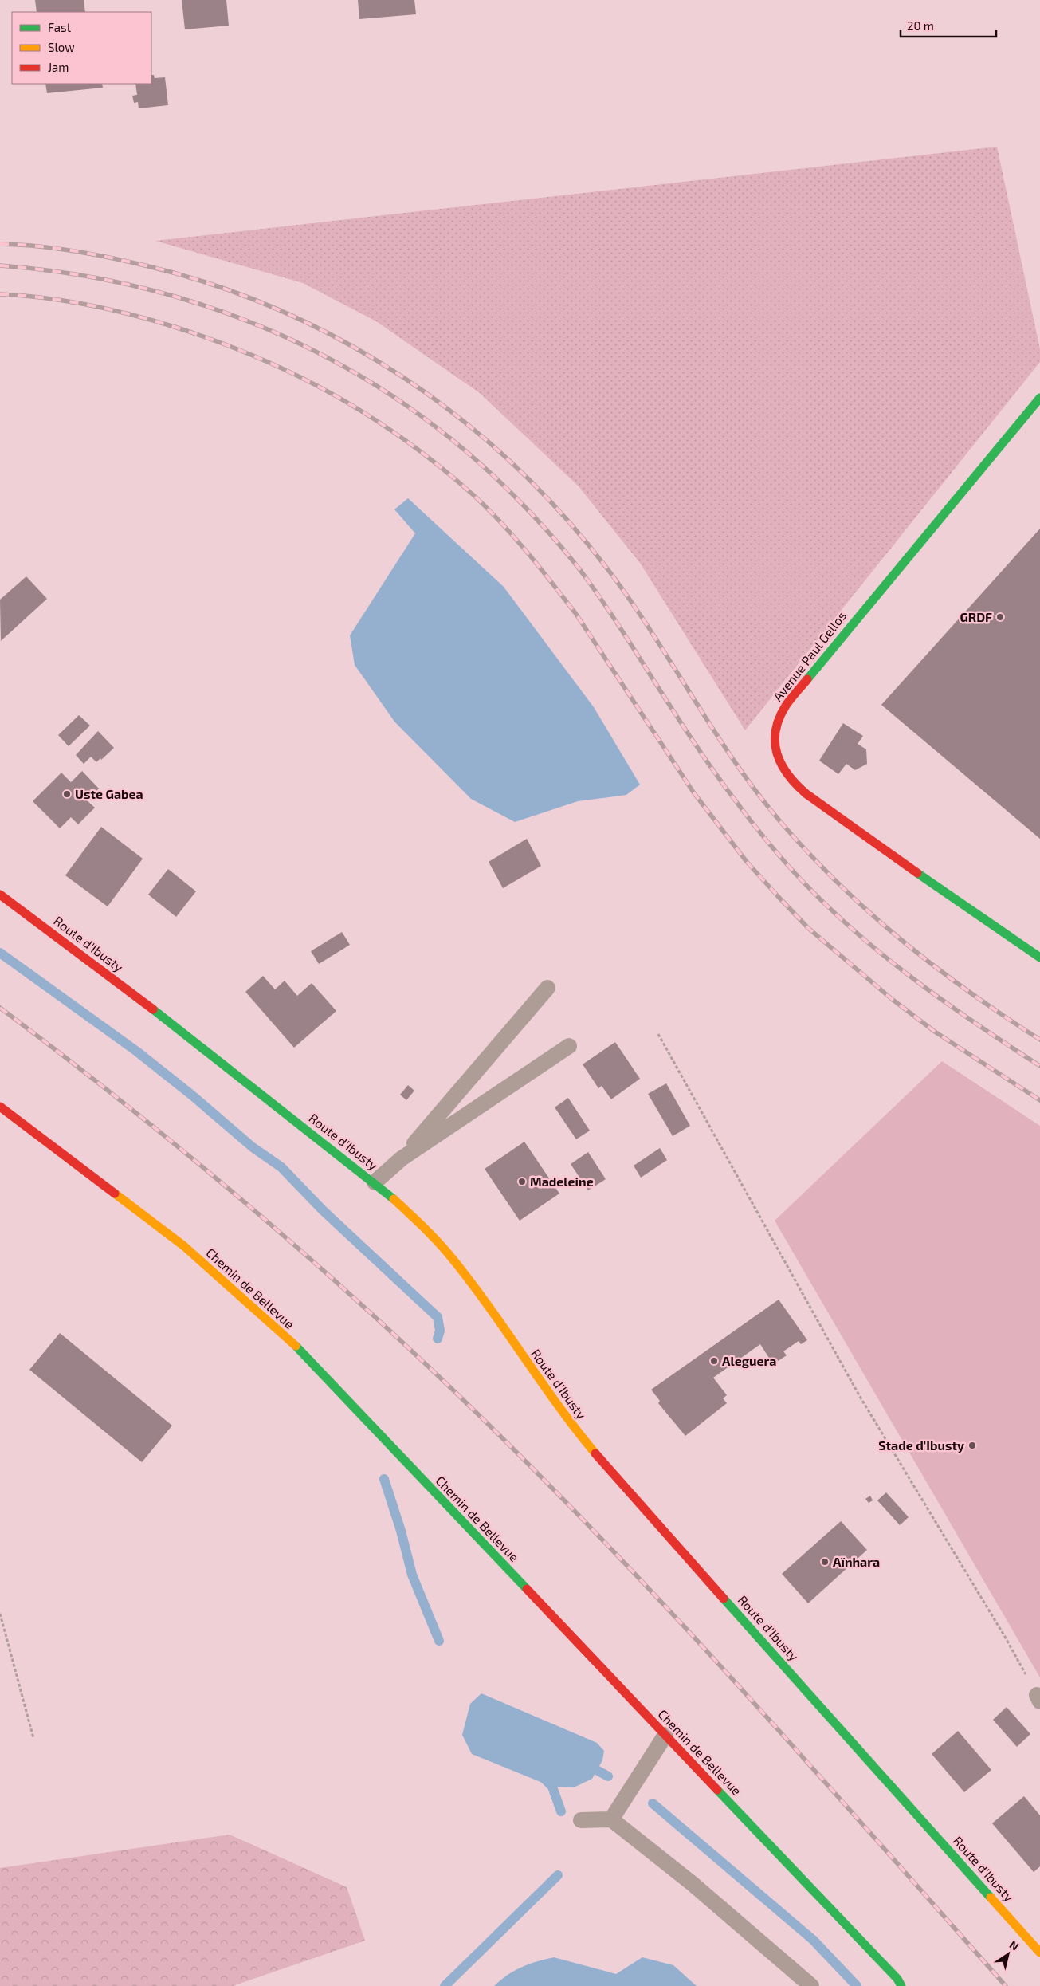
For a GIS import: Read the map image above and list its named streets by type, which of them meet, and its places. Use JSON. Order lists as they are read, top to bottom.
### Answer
{
  "streets": {
    "street": ["Avenue Paul Gellos", "Route d'Ibusty", "Chemin de Bellevue"]
  },
  "places": [
    "GRDF",
    "Uste Gabea",
    "Madeleine",
    "Aleguera",
    "Stade d'Ibusty",
    "Aïnhara"
  ],
  "legend": ["Fast", "Slow", "Jam"],
  "scale_bar": "20 m",
  "north": "top right"
}
